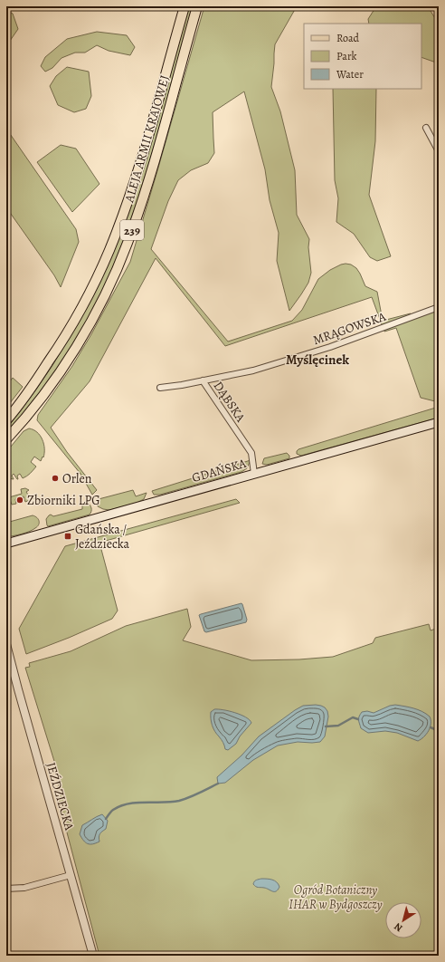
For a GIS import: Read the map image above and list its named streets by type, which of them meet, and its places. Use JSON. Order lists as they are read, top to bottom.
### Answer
{
  "streets": {
    "main road": ["ALEJA ARMII KRAJOWEJ", "239", "GDAŃSKA"],
    "street": ["MRĄGOWSKA", "DĄBSKA", "JEŹDZIECKA"]
  },
  "crossings": [
    ["MRĄGOWSKA", "DĄBSKA"],
    ["DĄBSKA", "GDAŃSKA"]
  ],
  "districts": ["Myślęcinek"],
  "parks": ["Ogród Botaniczny IHAR w Bydgoszczy"],
  "places": {
    "other": ["Orlen", "Zbiorniki LPG"],
    "transit": ["Gdańska / Jeździecka"]
  },
  "legend": ["Road", "Park", "Water"],
  "north": "bottom left"
}
